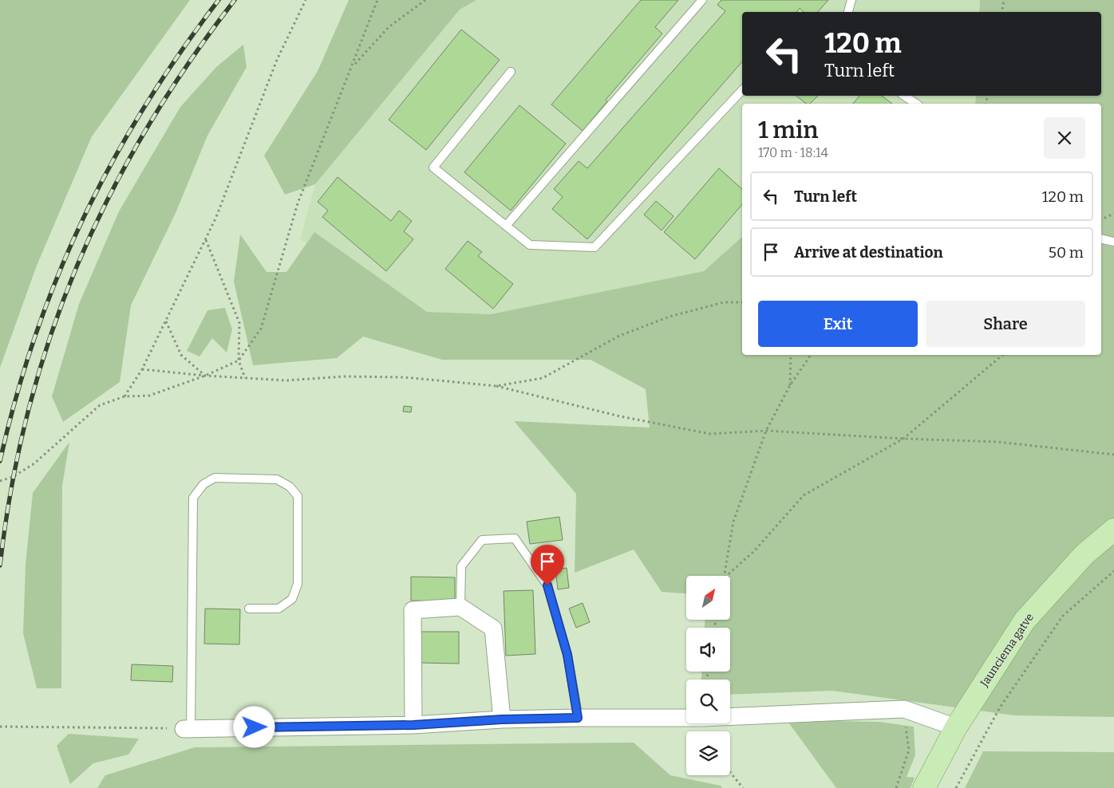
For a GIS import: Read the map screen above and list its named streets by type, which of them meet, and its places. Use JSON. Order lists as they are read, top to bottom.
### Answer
{
  "streets": {
    "main road": ["Jaunciema gatve"]
  },
  "north": "top right",
  "page": {
    "turn": ["120 m", "Turn left"],
    "heading": ["1 min", "170 m · 18:14"],
    "list": [
      {
        "name": "Turn left",
        "value": "120 m"
      },
      {
        "name": "Arrive at destination",
        "value": "50 m"
      }
    ],
    "buttons": ["Exit", "Share"]
  }
}
